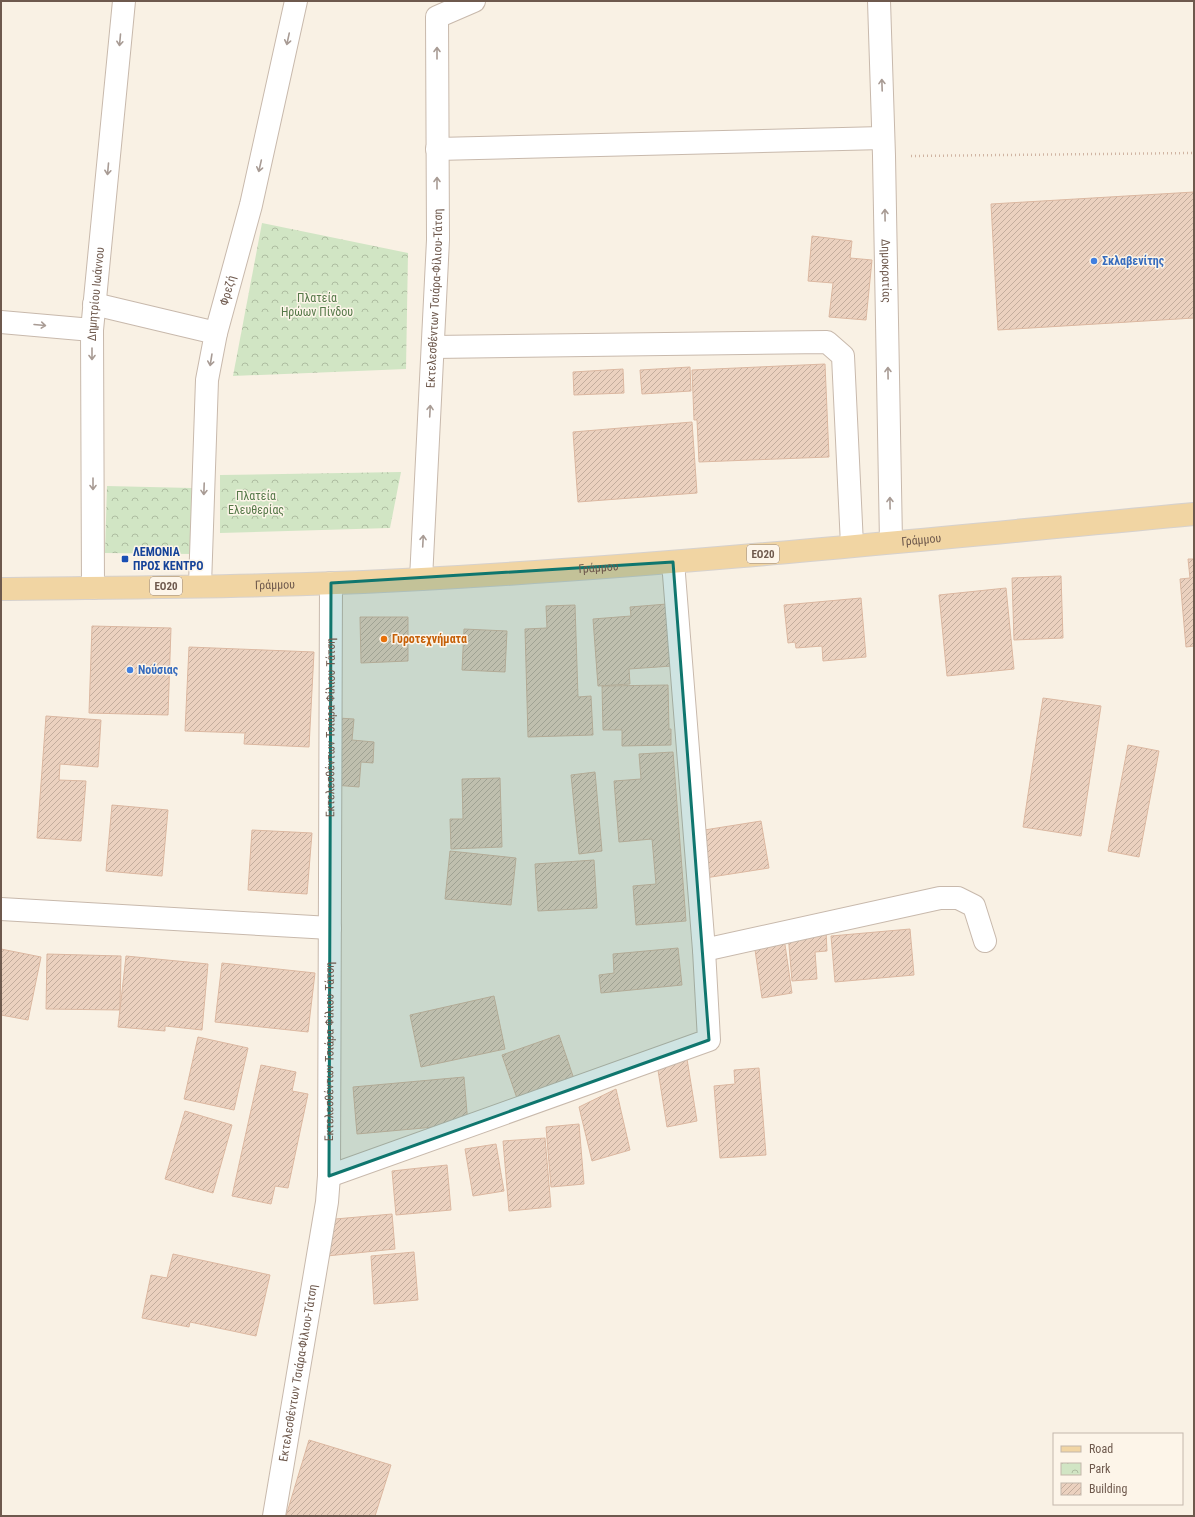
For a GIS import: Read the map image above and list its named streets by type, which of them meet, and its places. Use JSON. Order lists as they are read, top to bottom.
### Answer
{
  "streets": {
    "main road": ["Γράμμου", "ΕΟ20"],
    "street": [
      "Δημοκρατίας",
      "Φρεζή",
      "Δημητρίου Ιωάννου",
      "Εκτελεσθέντων Τσιάρα-Φίλιου-Τάτση"
    ]
  },
  "crossings": [
    ["Δημοκρατίας", "Γράμμου"],
    ["Φρεζή", "Γράμμου"],
    ["Δημητρίου Ιωάννου", "Γράμμου"],
    ["Εκτελεσθέντων Τσιάρα-Φίλιου-Τάτση", "Γράμμου"]
  ],
  "one_way": [
    "Δημοκρατίας",
    "Φρεζή",
    "Δημητρίου Ιωάννου",
    "Εκτελεσθέντων Τσιάρα-Φίλιου-Τάτση"
  ],
  "parks": ["Πλατεία Ηρώων Πίνδου", "Πλατεία Ελευθερίας"],
  "places": {
    "other": ["Σκλαβενίτης", "Γυροτεχνήματα", "Νούσιας"],
    "transit": ["ΛΕΜΟΝΙΑ ΠΡΟΣ ΚΕΝΤΡΟ"]
  },
  "legend": ["Road", "Park", "Building"]
}
